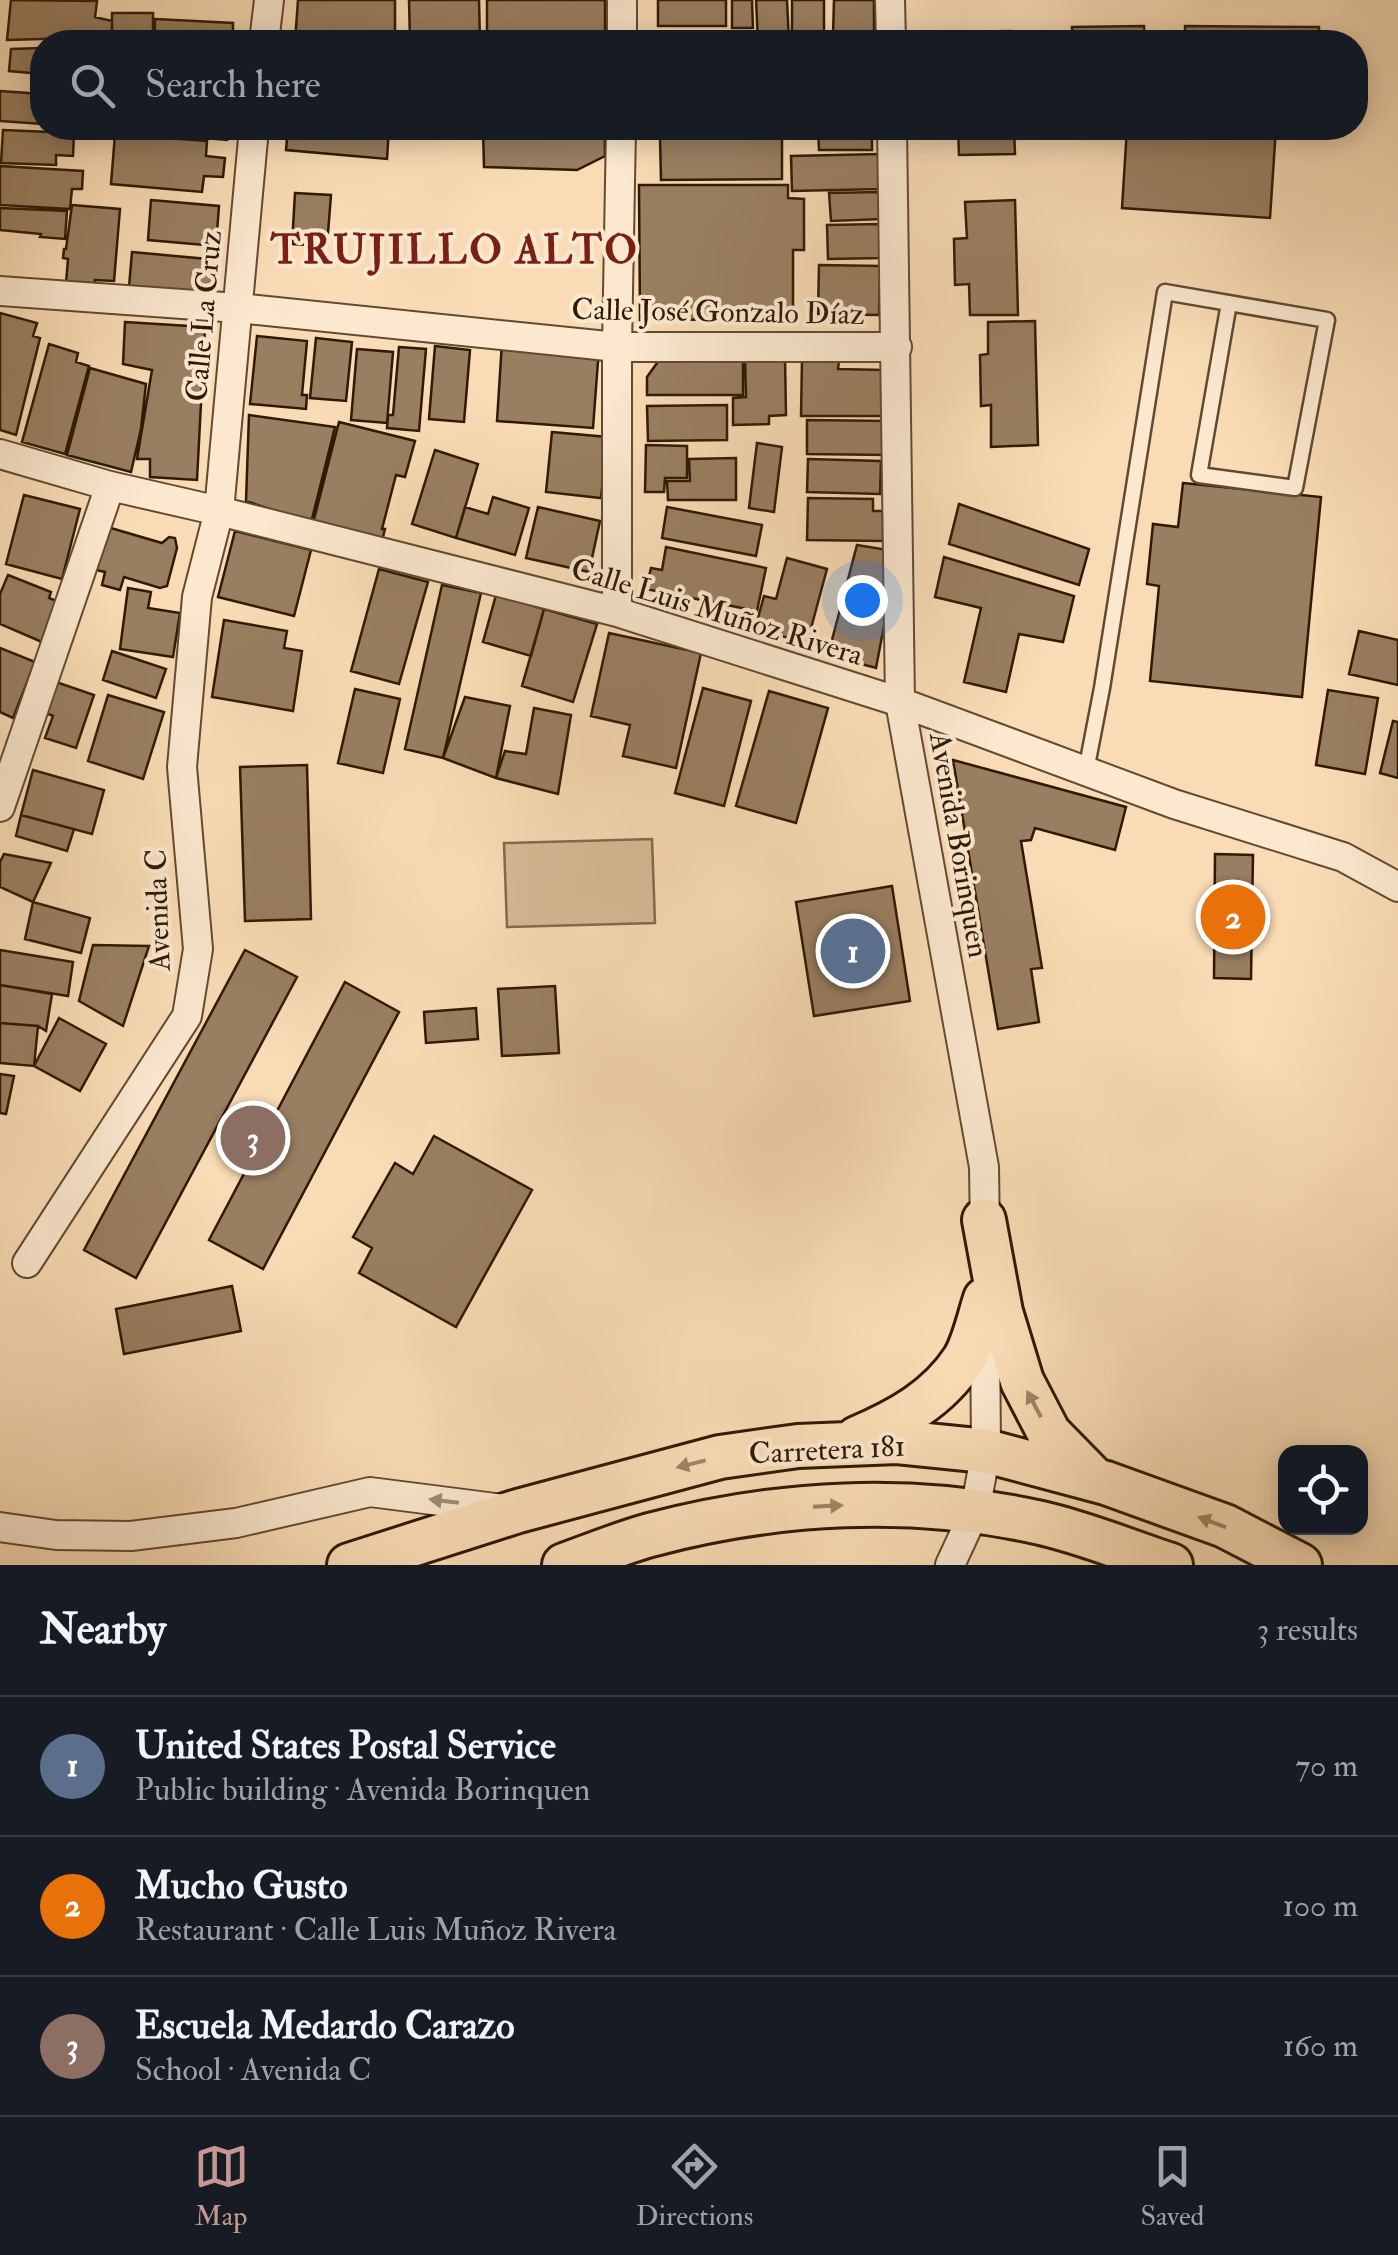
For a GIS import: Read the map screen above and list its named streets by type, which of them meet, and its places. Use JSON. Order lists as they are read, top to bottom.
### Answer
{
  "streets": {
    "main road": ["Carretera 181"],
    "street": [
      "Calle José Gonzalo Díaz",
      "Calle La Cruz",
      "Calle Luis Muñoz Rivera",
      "Avenida Borinquen",
      "Avenida C"
    ]
  },
  "crossings": [
    ["Calle José Gonzalo Díaz", "Calle La Cruz"],
    ["Calle José Gonzalo Díaz", "Avenida Borinquen"],
    ["Calle La Cruz", "Calle Luis Muñoz Rivera"],
    ["Calle La Cruz", "Avenida C"],
    ["Calle Luis Muñoz Rivera", "Avenida Borinquen"],
    ["Calle Luis Muñoz Rivera", "Avenida C"],
    ["Avenida Borinquen", "Carretera 181"]
  ],
  "districts": ["TRUJILLO ALTO"],
  "page": {
    "search": "Search here",
    "pins": ["2", "1", "3"],
    "heading": ["Nearby", "3 results"],
    "list": [
      {
        "mark": "1",
        "name": "United States Postal Service",
        "note": "Public building · Avenida Borinquen",
        "value": "70 m"
      },
      {
        "mark": "2",
        "name": "Mucho Gusto",
        "note": "Restaurant · Calle Luis Muñoz Rivera",
        "value": "100 m"
      },
      {
        "mark": "3",
        "name": "Escuela Medardo Carazo",
        "note": "School · Avenida C",
        "value": "160 m"
      }
    ],
    "nav": ["Map", "Directions", "Saved"]
  }
}
